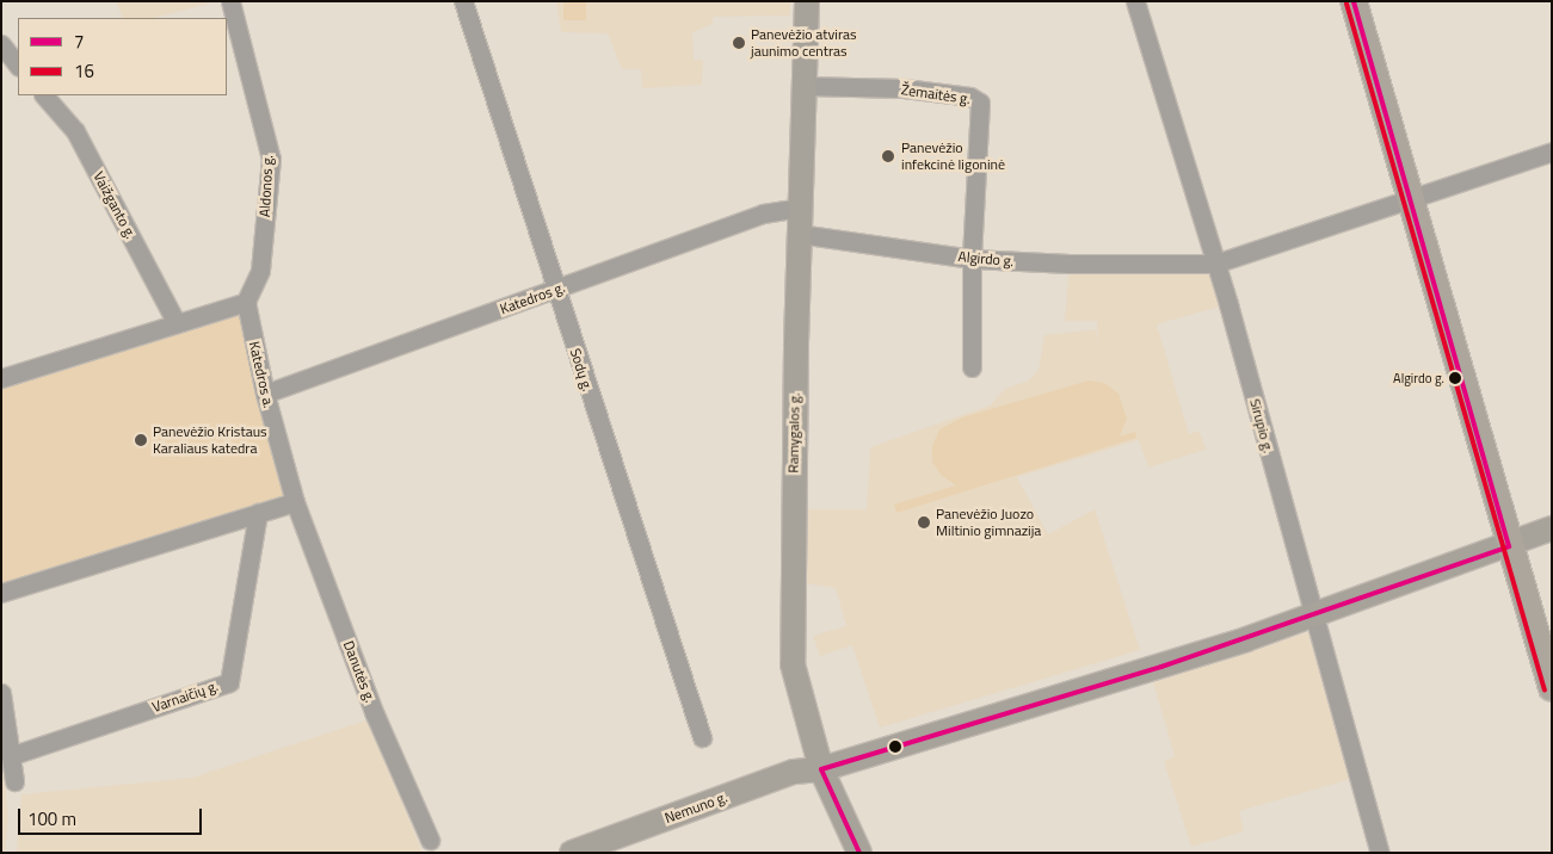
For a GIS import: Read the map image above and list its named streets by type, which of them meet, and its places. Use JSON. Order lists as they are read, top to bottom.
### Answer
{
  "streets": {
    "main road": ["Ramygalos g.", "Nemuno g."],
    "street": [
      "Žemaitės g.",
      "Aldonos g.",
      "Vaižganto g.",
      "Algirdo g.",
      "Katedros g.",
      "Sodų g.",
      "Katedros a.",
      "Sirupio g.",
      "Danutės g.",
      "Varnaičių g."
    ]
  },
  "crossings": [
    ["Žemaitės g.", "Algirdo g."],
    ["Žemaitės g.", "Ramygalos g."],
    ["Aldonos g.", "Katedros a."],
    ["Algirdo g.", "Sirupio g."],
    ["Algirdo g.", "Ramygalos g."],
    ["Katedros g.", "Sodų g."],
    ["Katedros g.", "Katedros a."],
    ["Katedros g.", "Ramygalos g."],
    ["Katedros a.", "Danutės g."],
    ["Sirupio g.", "Nemuno g."],
    ["Ramygalos g.", "Nemuno g."]
  ],
  "places": [
    "Panevėžio atviras jaunimo centras",
    "Panevėžio infekcinė ligoninė",
    "Algirdo g.",
    "Panevėžio Kristaus Karaliaus katedra",
    "Panevėžio Juozo Miltinio gimnazija"
  ],
  "lines": ["transit line 7", "transit line 16"],
  "legend": ["7", "16"],
  "scale_bar": "100 m"
}
